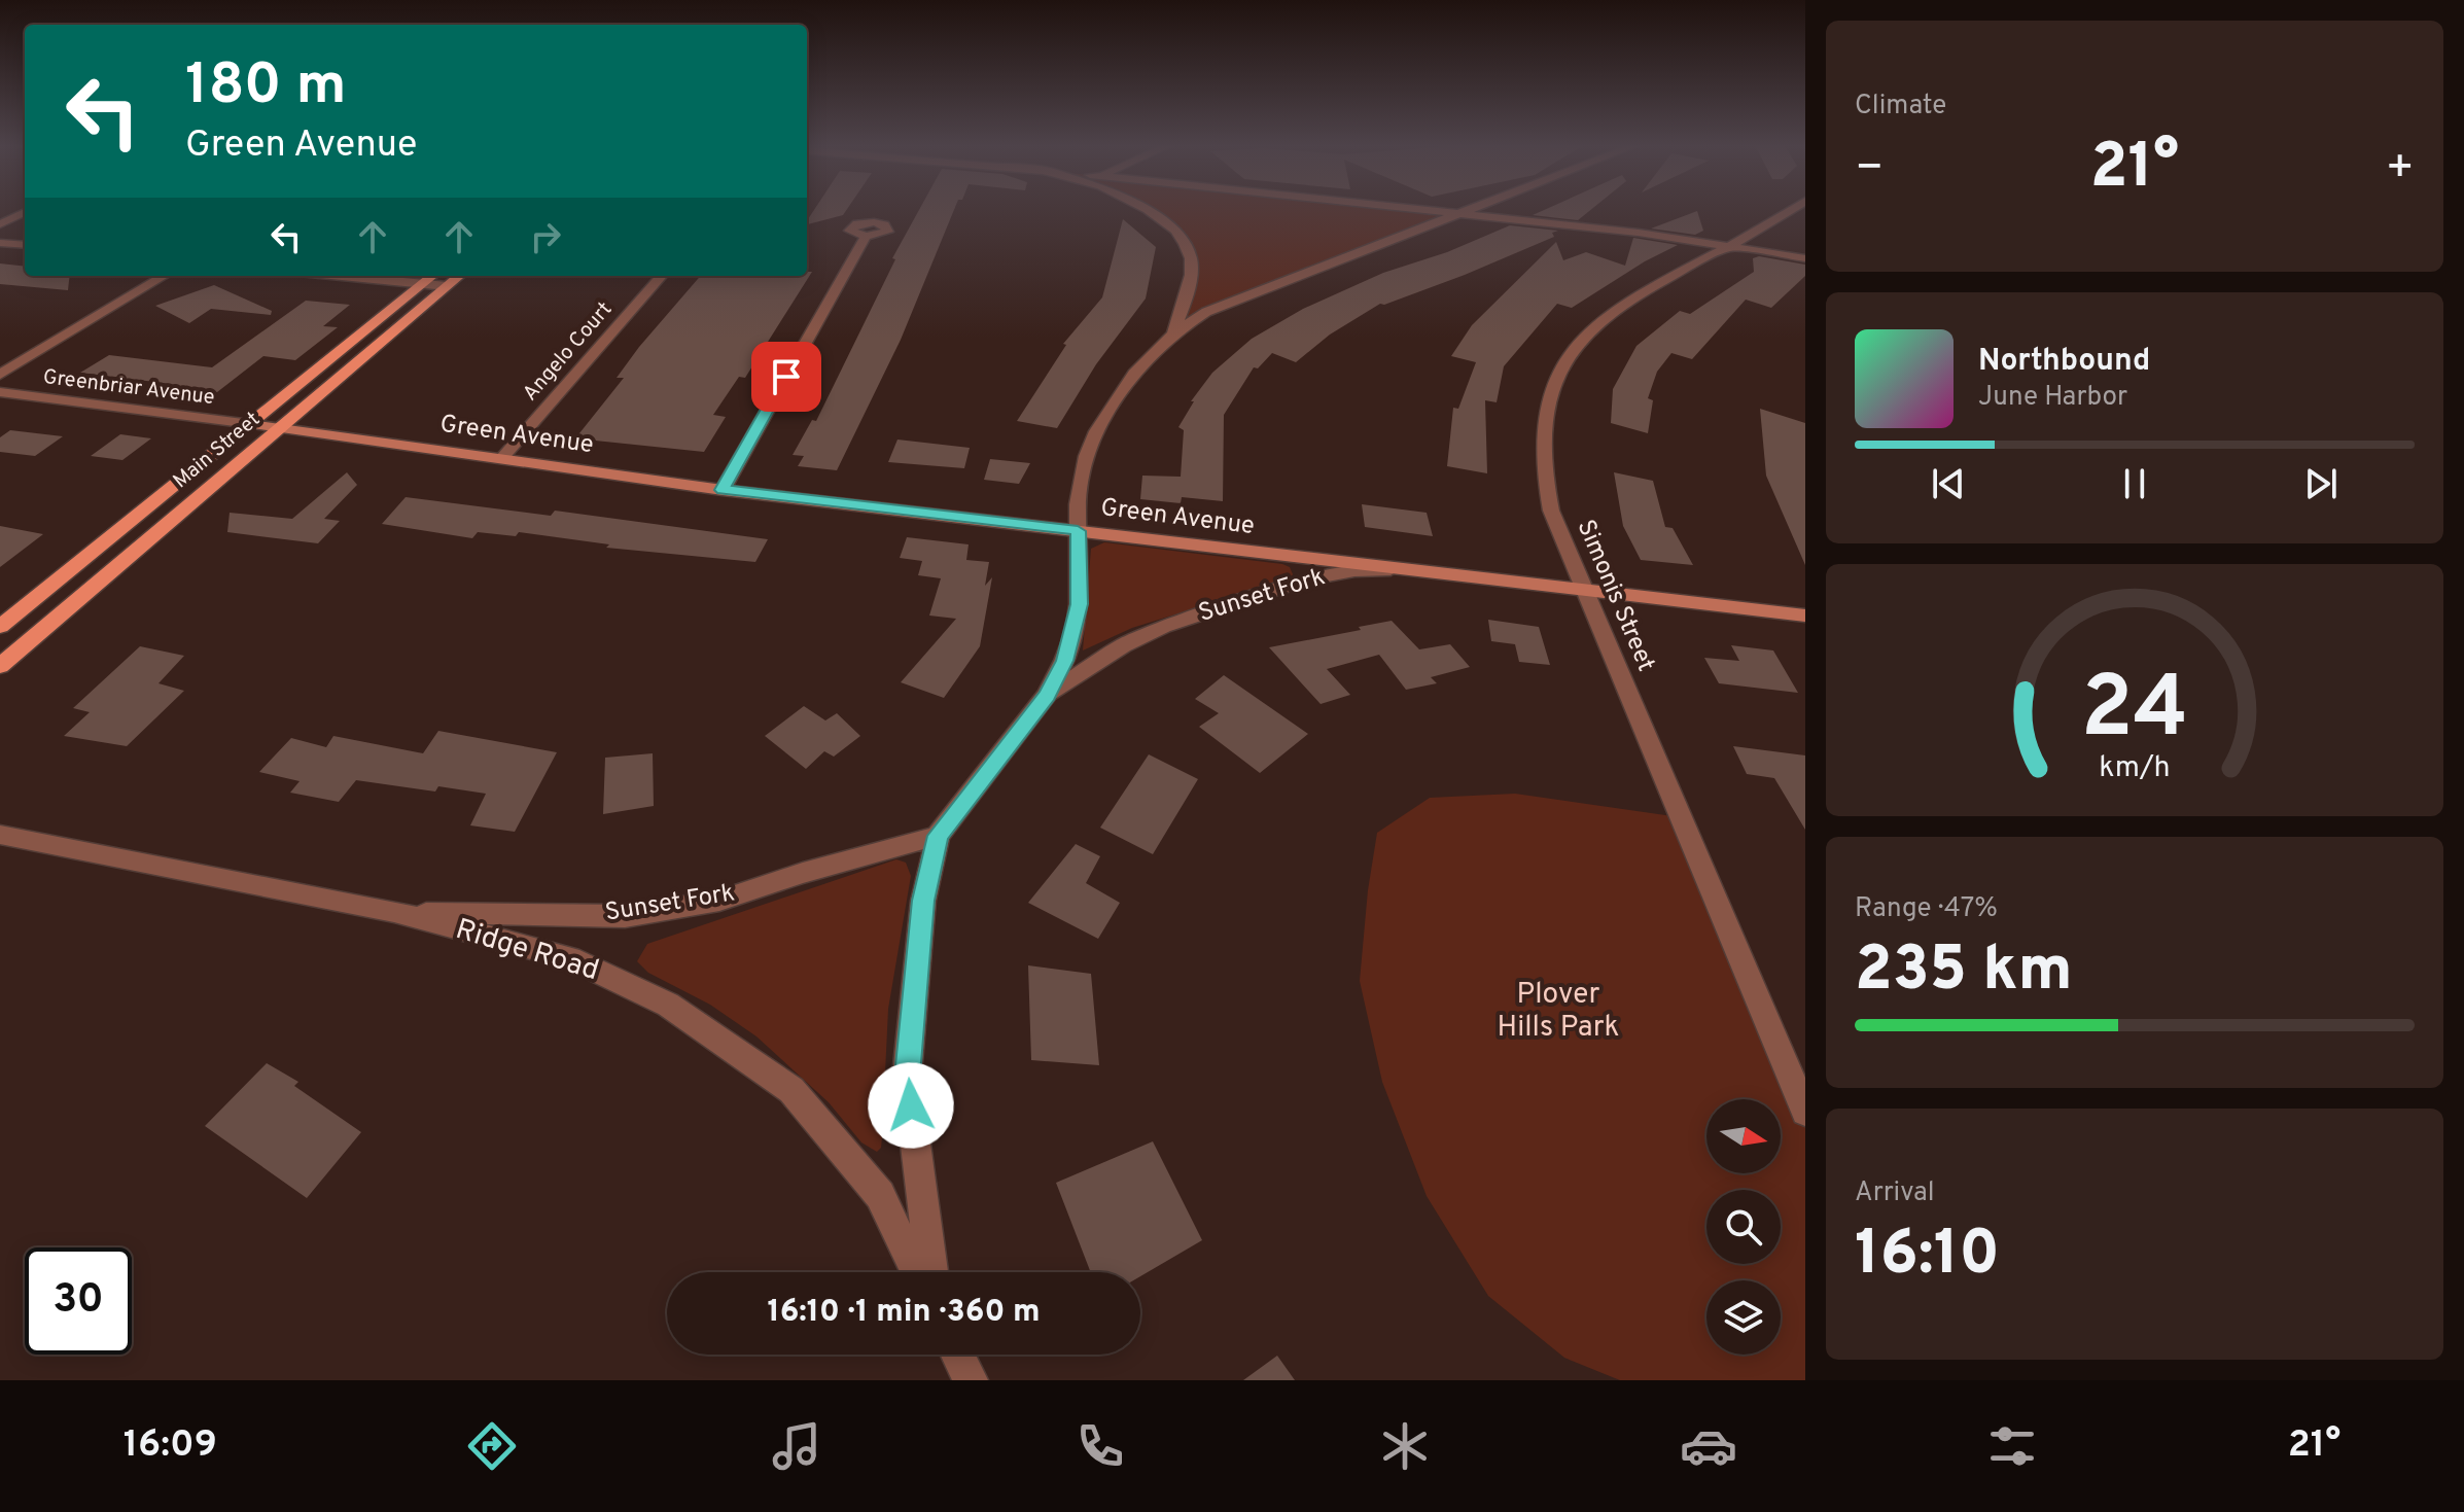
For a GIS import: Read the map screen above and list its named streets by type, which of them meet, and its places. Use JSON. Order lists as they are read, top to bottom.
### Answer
{
  "streets": {
    "main road": ["Main Street"],
    "street": [
      "Angelo Court",
      "Greenbriar Avenue",
      "Green Avenue",
      "Sunset Fork",
      "Simonis Street",
      "Ridge Road"
    ]
  },
  "crossings": [
    ["Angelo Court", "Green Avenue"],
    ["Greenbriar Avenue", "Green Avenue"],
    ["Greenbriar Avenue", "Main Street"],
    ["Green Avenue", "Main Street"],
    ["Green Avenue", "Sunset Fork"],
    ["Green Avenue", "Simonis Street"],
    ["Sunset Fork", "Ridge Road"]
  ],
  "parks": ["Plover Hills Park"],
  "north": "right",
  "page": {
    "tile": [
      "Climate",
      ["Range · 47%", "235 km"],
      ["Arrival", "16:10"]
    ],
    "turn": ["180 m", "Green Avenue"],
    "heat": ["−", "21°", "+"],
    "song": ["Northbound", "June Harbor"],
    "limit": "30",
    "trip": "16:10 · 1 min · 360 m",
    "tabs": ["16:09", "21°"],
    "gauge": ["24", "km/h"]
  }
}
